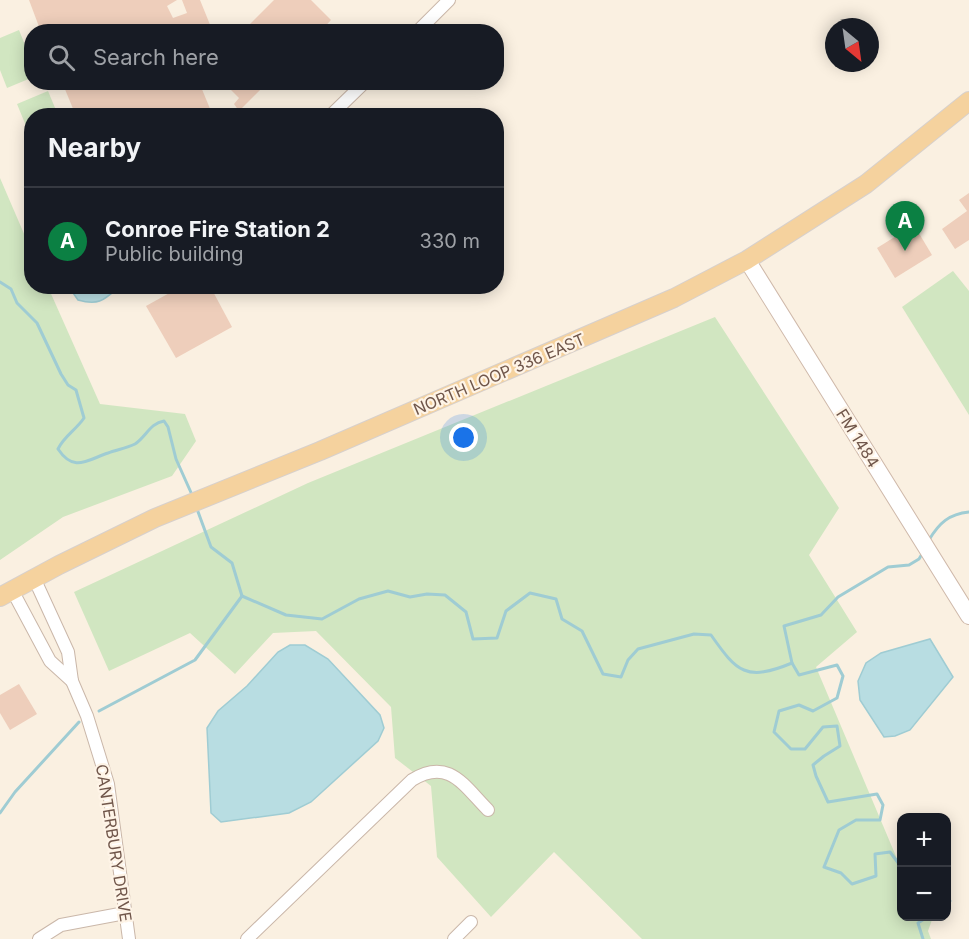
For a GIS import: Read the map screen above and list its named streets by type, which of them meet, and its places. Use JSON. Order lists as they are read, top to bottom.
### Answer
{
  "streets": {
    "main road": ["NORTH LOOP 336 EAST", "FM 1484"],
    "street": ["CANTERBURY DRIVE"]
  },
  "crossings": [
    ["NORTH LOOP 336 EAST", "FM 1484"],
    ["NORTH LOOP 336 EAST", "CANTERBURY DRIVE"]
  ],
  "north": "bottom right",
  "page": {
    "search": "Search here",
    "heading": "Nearby",
    "list": [
      {
        "mark": "A",
        "name": "Conroe Fire Station 2",
        "note": "Public building",
        "value": "330 m"
      }
    ],
    "pins": "A",
    "map_buttons": ["+", "−"]
  }
}
